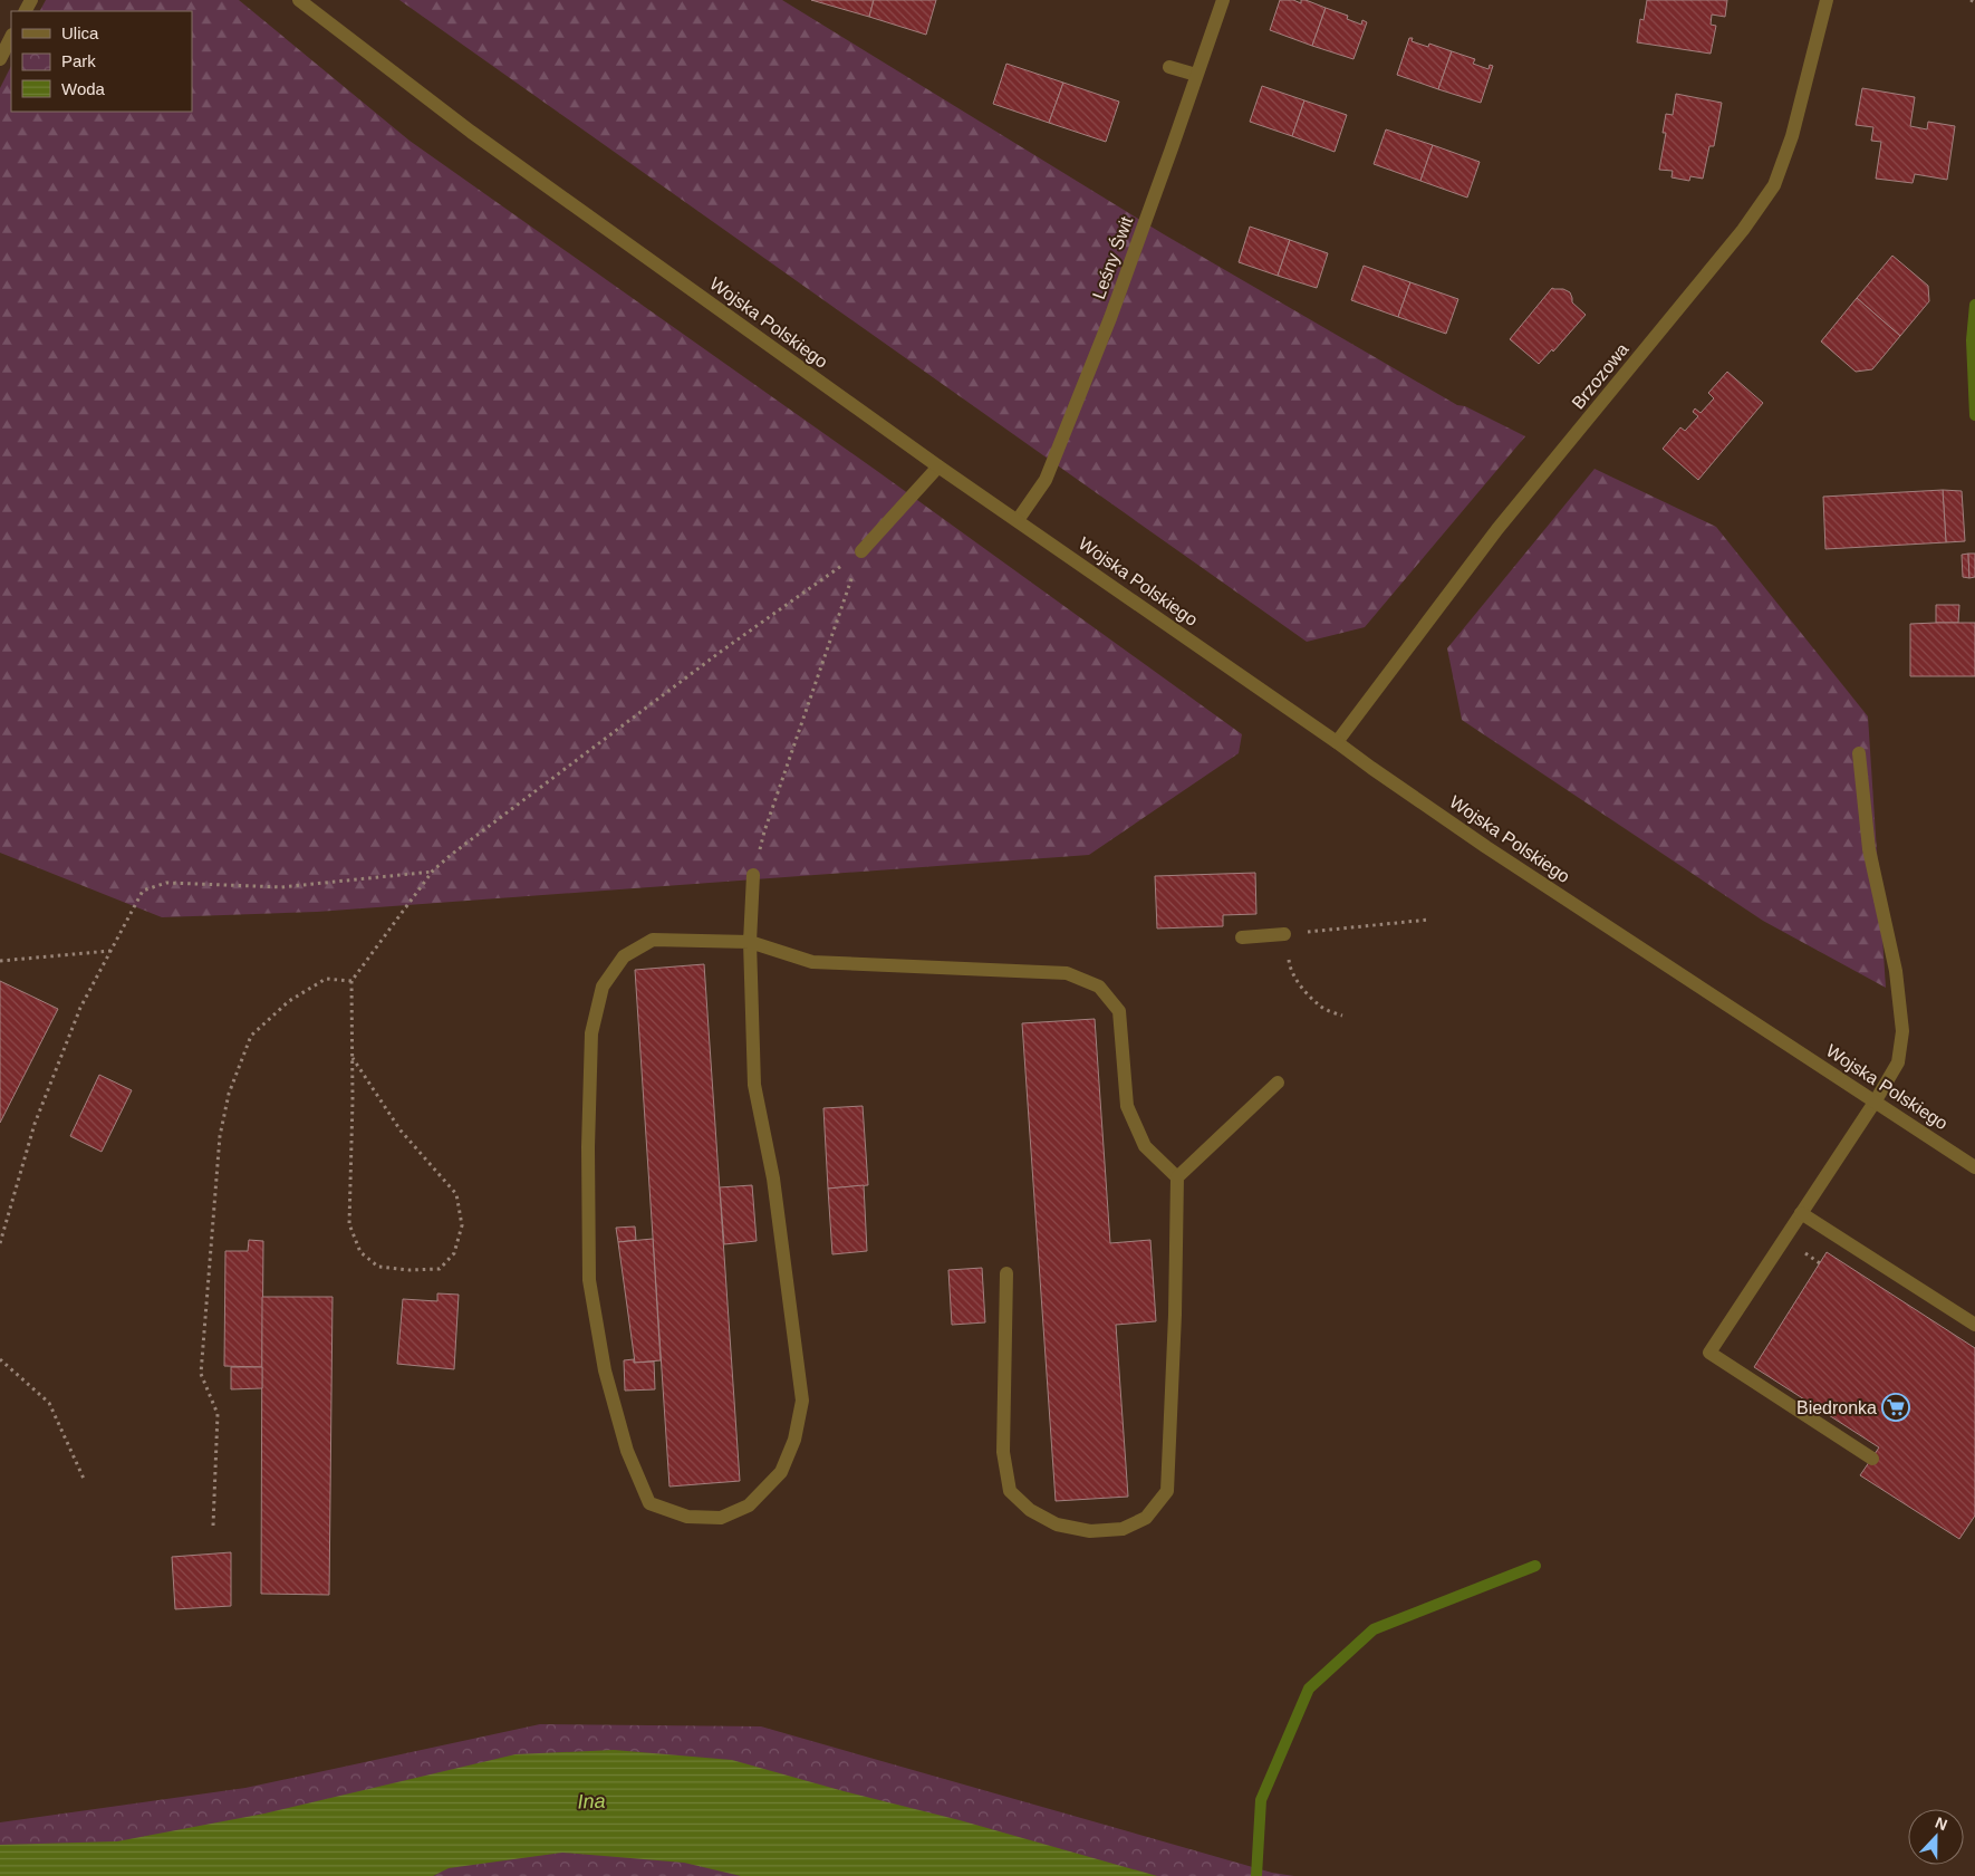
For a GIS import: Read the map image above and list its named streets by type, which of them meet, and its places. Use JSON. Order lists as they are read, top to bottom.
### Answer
{
  "streets": {
    "street": ["Leśny Świt", "Wojska Polskiego", "Brzozowa"]
  },
  "crossings": [
    ["Leśny Świt", "Wojska Polskiego"],
    ["Wojska Polskiego", "Brzozowa"]
  ],
  "water": ["Ina"],
  "places": {
    "supermarket": ["Biedronka"]
  },
  "legend": ["Ulica", "Park", "Woda"],
  "north": "top"
}
